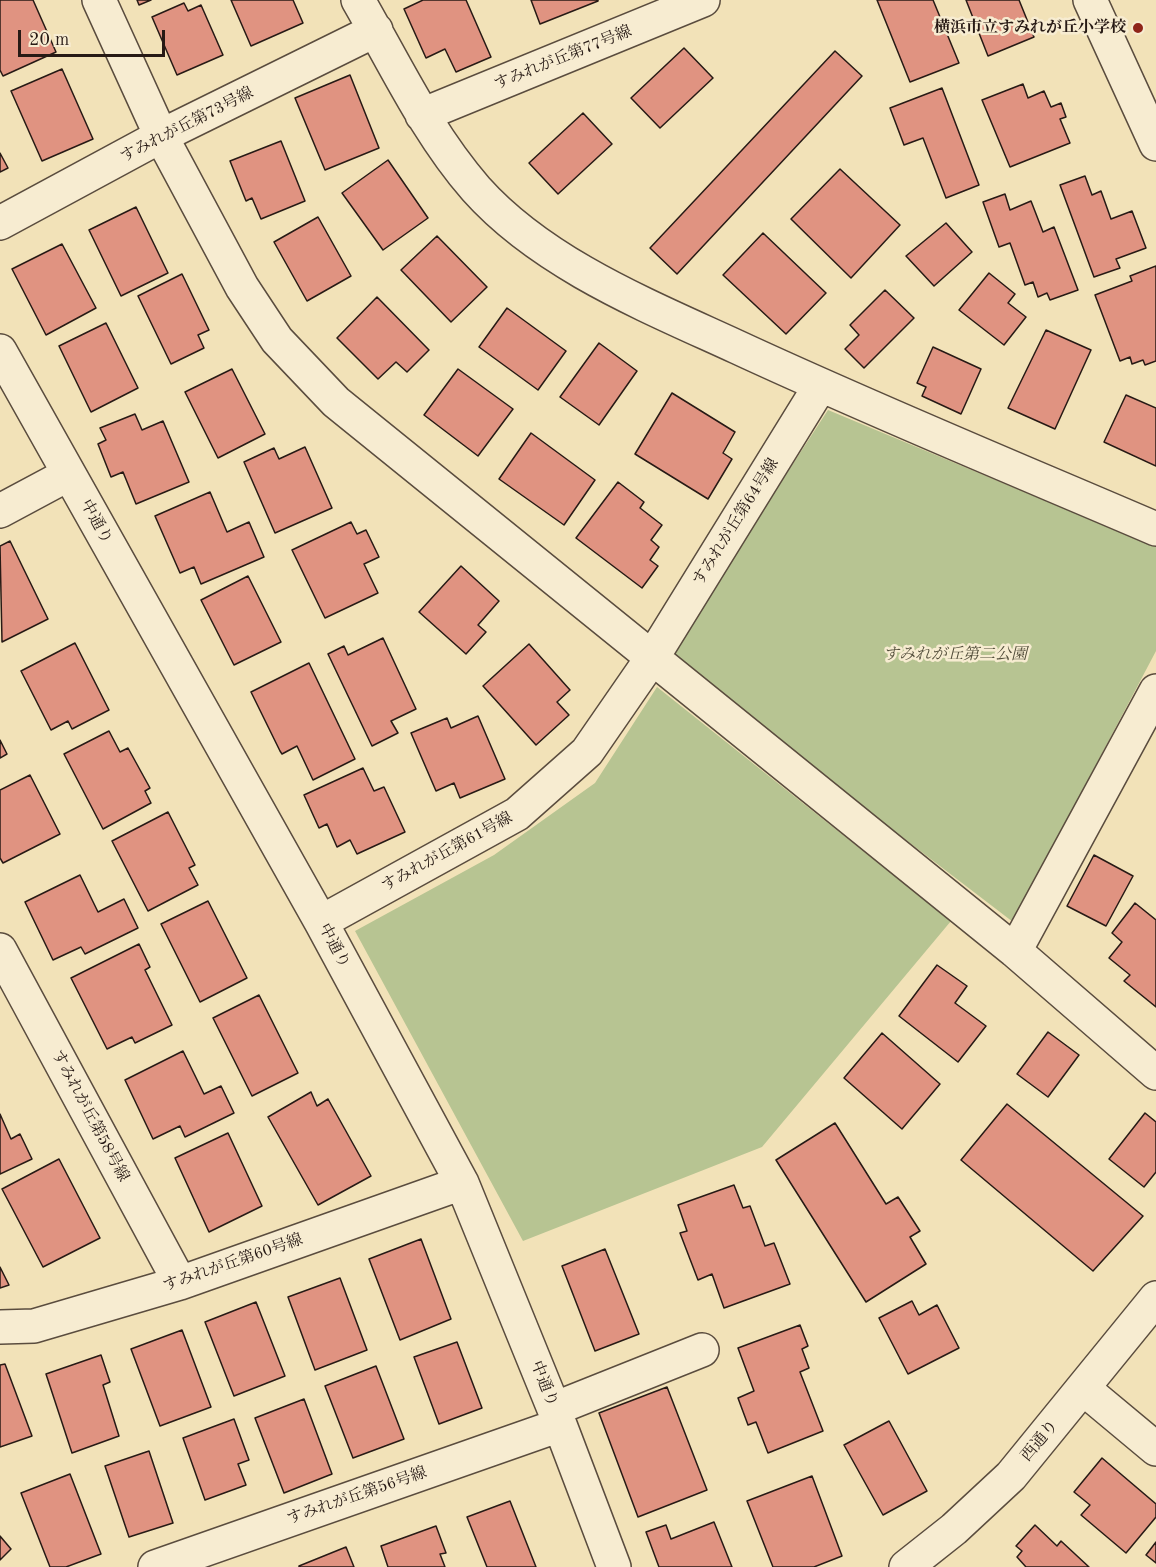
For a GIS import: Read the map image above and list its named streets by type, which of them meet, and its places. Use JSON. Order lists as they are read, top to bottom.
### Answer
{
  "streets": {
    "street": [
      "すみれが丘第77号線",
      "すみれが丘第73号線",
      "中通り",
      "すみれが丘第64号線",
      "すみれが丘第61号線",
      "すみれが丘第58号線",
      "すみれが丘第60号線",
      "西通り",
      "すみれが丘第56号線"
    ]
  },
  "crossings": [
    ["中通り", "すみれが丘第61号線"],
    ["中通り", "すみれが丘第60号線"],
    ["中通り", "すみれが丘第56号線"],
    ["すみれが丘第64号線", "すみれが丘第61号線"],
    ["すみれが丘第58号線", "すみれが丘第60号線"]
  ],
  "parks": ["すみれが丘第二公園"],
  "places": ["横浜市立すみれが丘小学校"],
  "scale_bar": "20 m"
}
